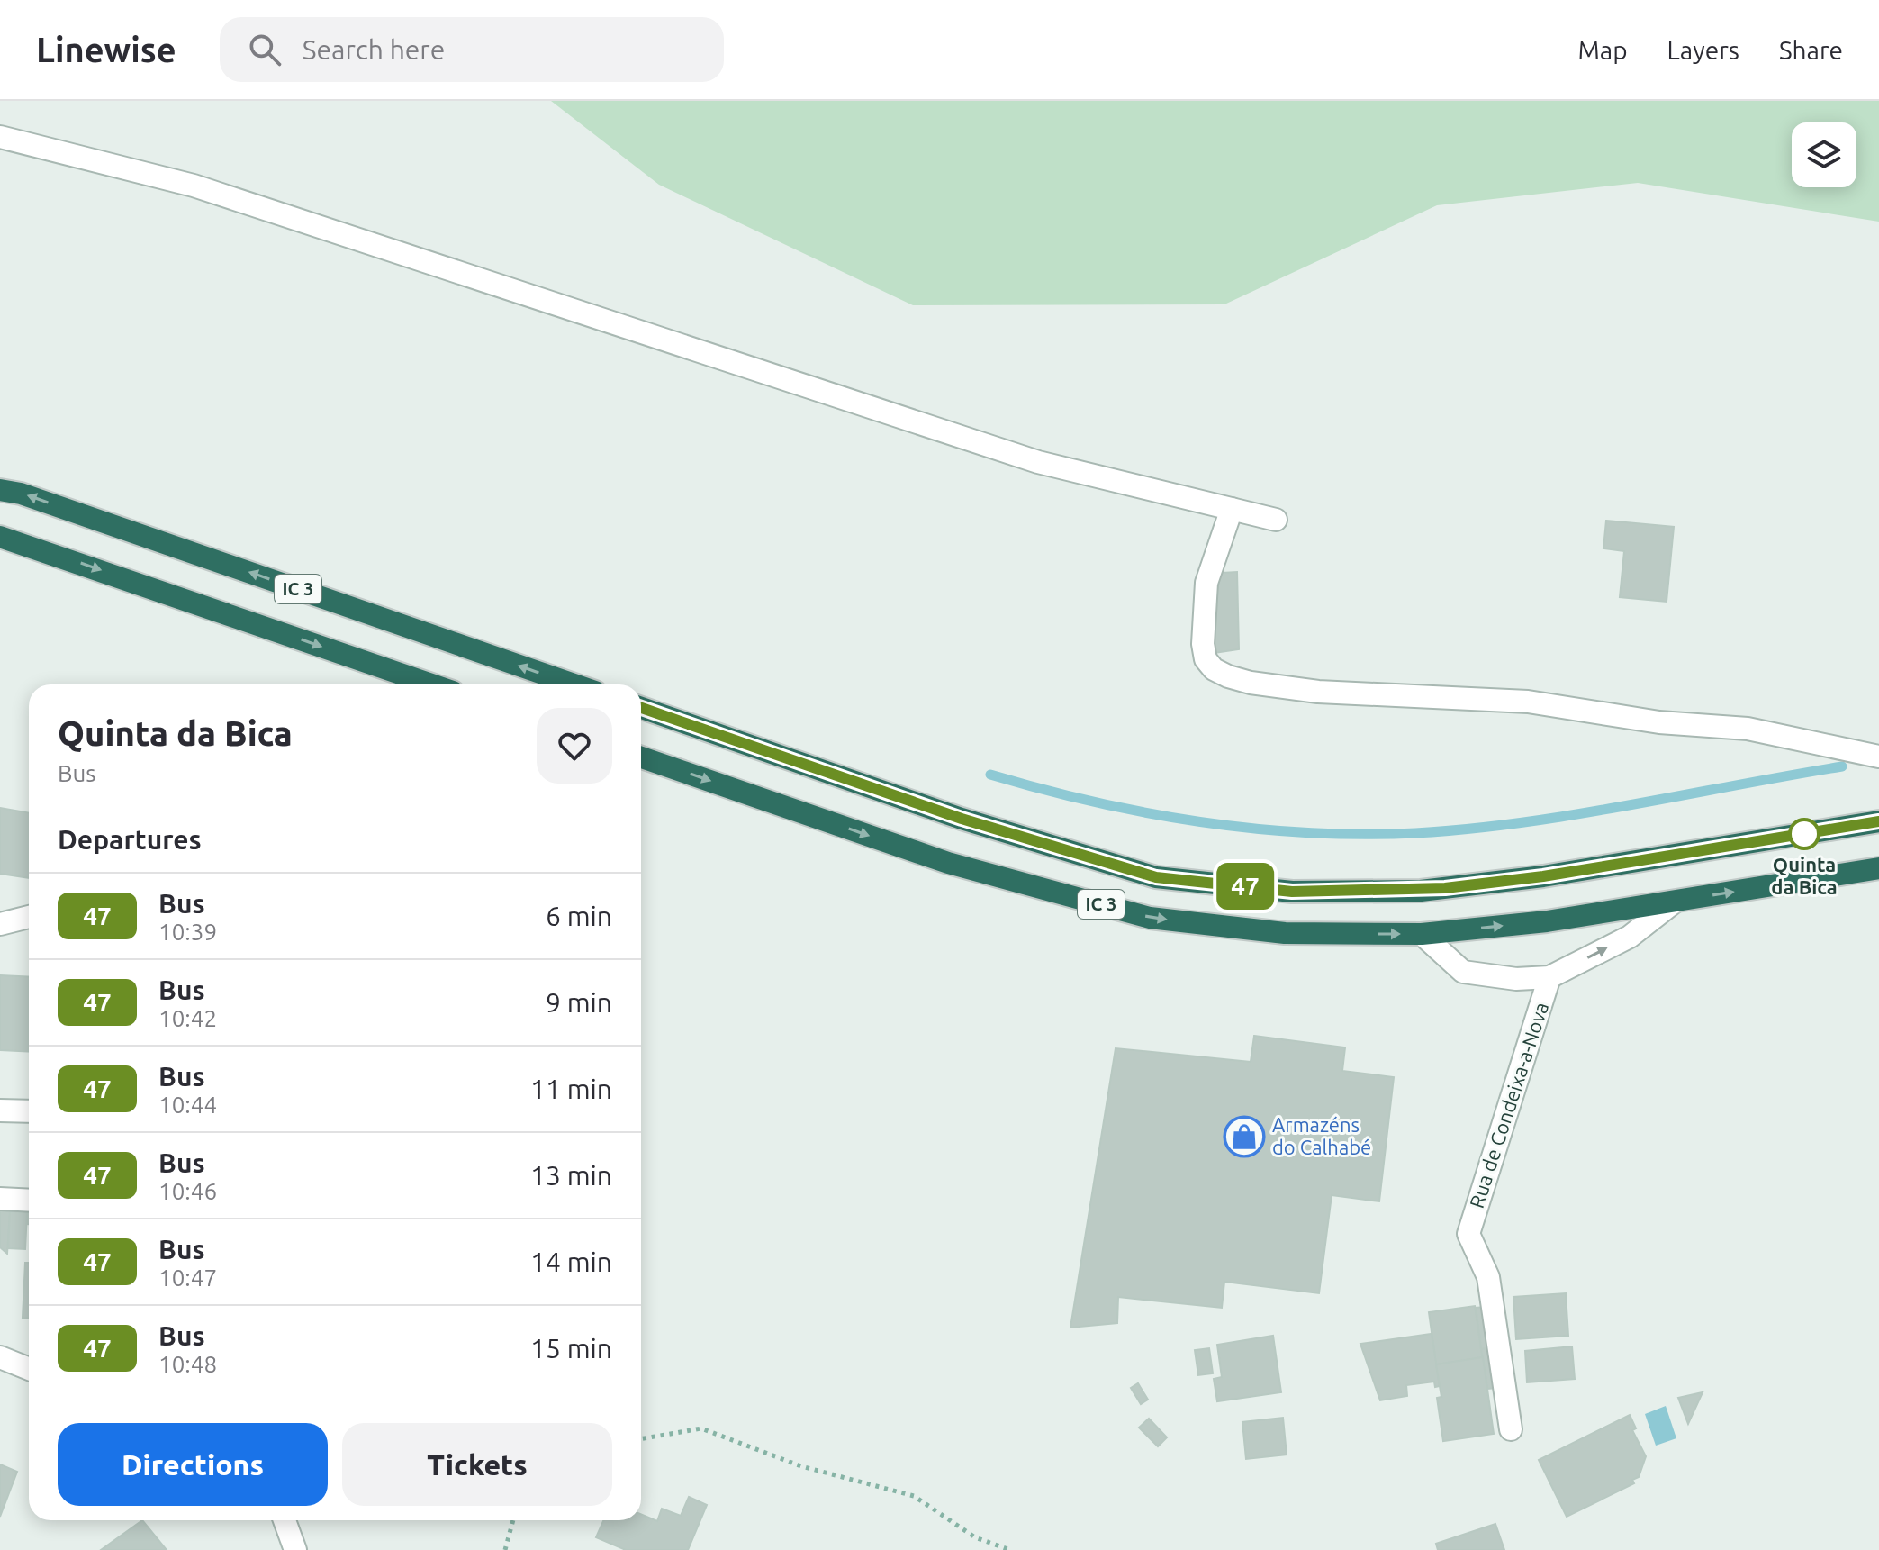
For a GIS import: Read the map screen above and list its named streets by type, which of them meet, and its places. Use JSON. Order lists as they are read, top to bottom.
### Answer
{
  "streets": {
    "highway": ["IC 3"],
    "street": ["Rua de Condeixa-a-Nova"]
  },
  "places": {
    "other": ["Quinta da Bica"],
    "shop": ["Armazéns do Calhabé"]
  },
  "lines": ["bus line 47"],
  "page": {
    "header": "Linewise",
    "search": "Search here",
    "nav": ["Map", "Layers", "Share"],
    "on_map": "47",
    "heading": [
      ["Quinta da Bica", "Bus"],
      "Departures"
    ],
    "list": [
      {
        "mark": "47",
        "name": "Bus",
        "note": "10:39",
        "value": "6 min"
      },
      {
        "mark": "47",
        "name": "Bus",
        "note": "10:42",
        "value": "9 min"
      },
      {
        "mark": "47",
        "name": "Bus",
        "note": "10:44",
        "value": "11 min"
      },
      {
        "mark": "47",
        "name": "Bus",
        "note": "10:46",
        "value": "13 min"
      },
      {
        "mark": "47",
        "name": "Bus",
        "note": "10:47",
        "value": "14 min"
      },
      {
        "mark": "47",
        "name": "Bus",
        "note": "10:48",
        "value": "15 min"
      }
    ],
    "buttons": ["Directions", "Tickets"]
  }
}
